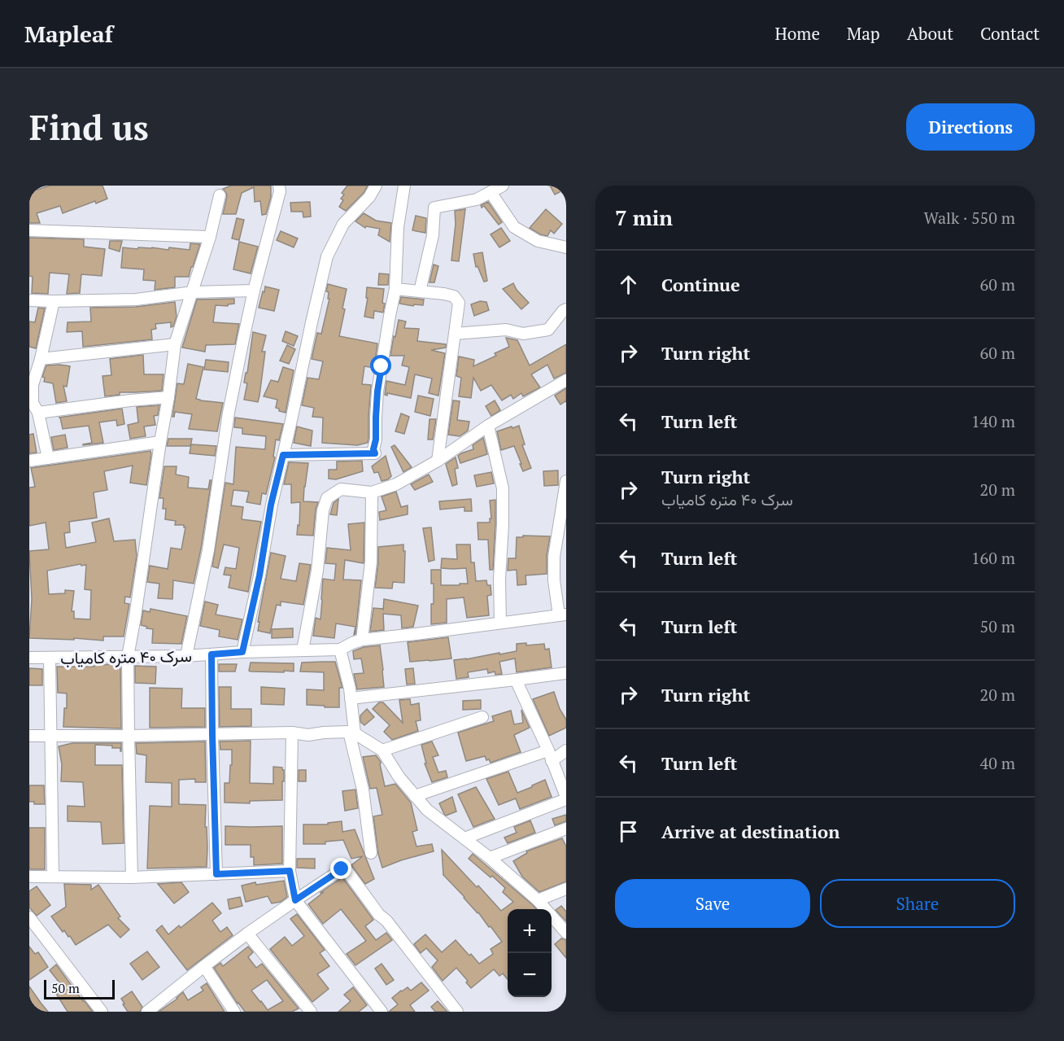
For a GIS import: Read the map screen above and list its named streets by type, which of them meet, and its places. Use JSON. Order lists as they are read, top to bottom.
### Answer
{
  "streets": {
    "street": ["سرک ۴۰ متره کامیاب"]
  },
  "scale_bar": "50 m",
  "page": {
    "header": "Mapleaf",
    "nav": [
      "Home",
      "Map",
      "About",
      "Contact"
    ],
    "buttons": [
      "Directions",
      ["Save", "Share"]
    ],
    "title": "Find us",
    "heading": ["7 min", "Walk · 550 m"],
    "list": [
      ["Continue", "60 m"],
      ["Turn right", "60 m"],
      ["Turn left", "140 m"],
      ["Turn right", "سرک ۴۰ متره کامیاب", "20 m"],
      ["Turn left", "160 m"],
      ["Turn left", "50 m"],
      ["Turn right", "20 m"],
      ["Turn left", "40 m"],
      "Arrive at destination"
    ],
    "map_buttons": ["+", "−"],
    "scale": "50 m"
  }
}
